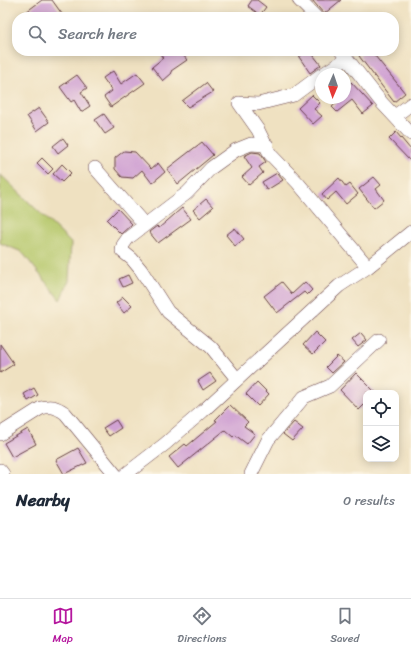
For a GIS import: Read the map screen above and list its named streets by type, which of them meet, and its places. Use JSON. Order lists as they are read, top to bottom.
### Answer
{
  "north": "bottom",
  "page": {
    "search": "Search here",
    "heading": ["Nearby", "0 results"],
    "nav": ["Map", "Directions", "Saved"]
  }
}
